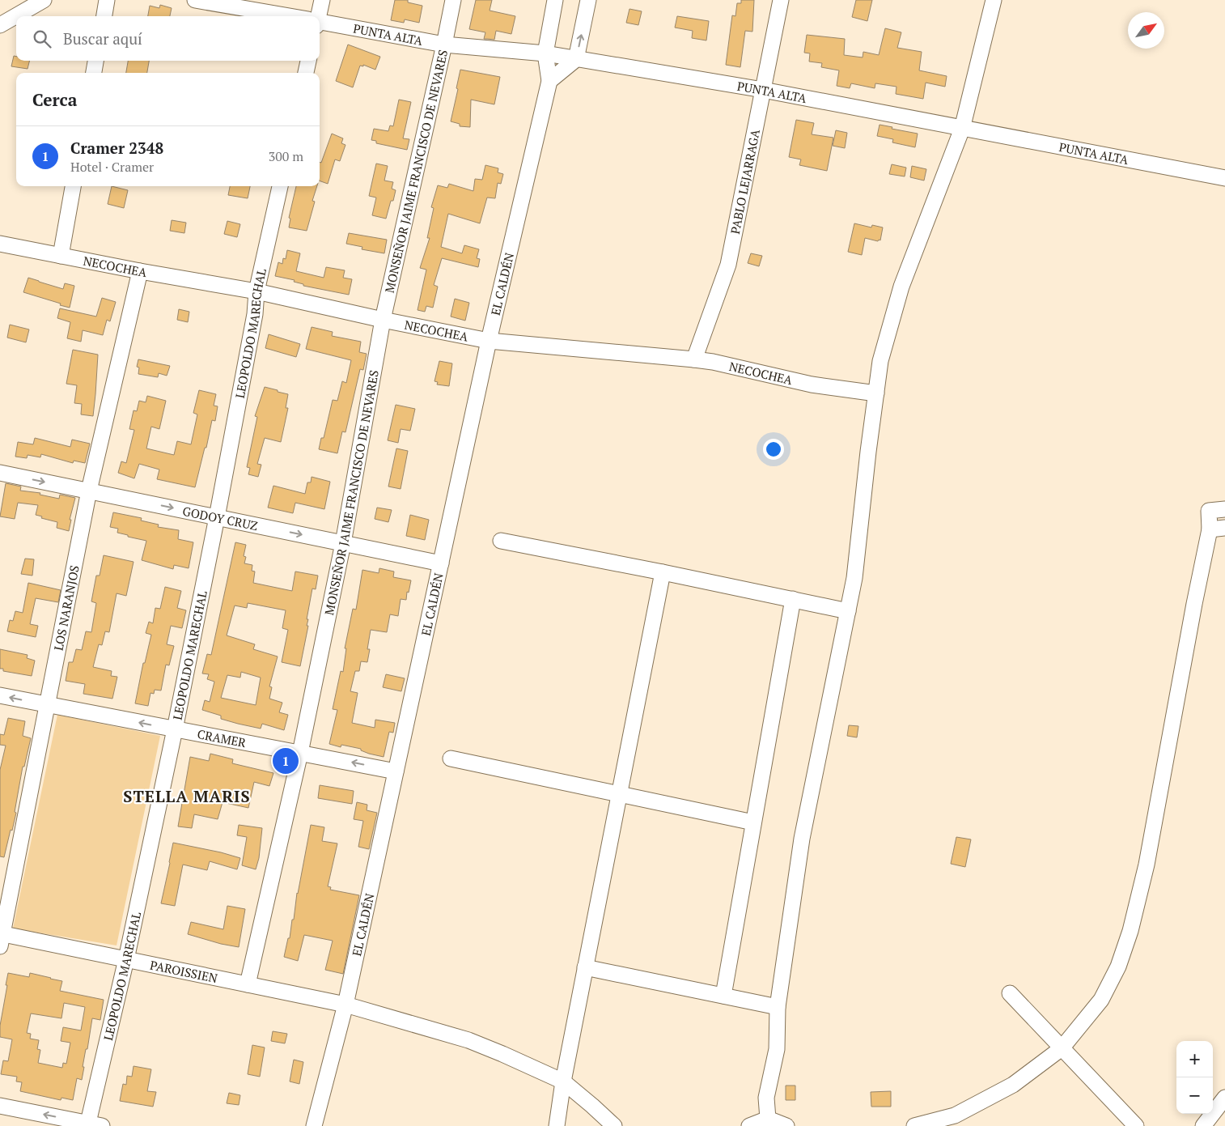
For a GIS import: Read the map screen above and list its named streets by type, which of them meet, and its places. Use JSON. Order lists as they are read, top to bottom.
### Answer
{
  "streets": {
    "street": [
      "PUNTA ALTA",
      "MONSEÑOR JAIME FRANCISCO DE NEVARES",
      "PABLO LEJARRAGA",
      "NECOCHEA",
      "EL CALDÉN",
      "LEOPOLDO MARECHAL",
      "GODOY CRUZ",
      "LOS NARANJOS",
      "CRAMER",
      "PAROISSIEN"
    ]
  },
  "crossings": [
    ["PUNTA ALTA", "MONSEÑOR JAIME FRANCISCO DE NEVARES"],
    ["PUNTA ALTA", "PABLO LEJARRAGA"],
    ["PUNTA ALTA", "EL CALDÉN"],
    ["MONSEÑOR JAIME FRANCISCO DE NEVARES", "NECOCHEA"],
    ["MONSEÑOR JAIME FRANCISCO DE NEVARES", "GODOY CRUZ"],
    ["MONSEÑOR JAIME FRANCISCO DE NEVARES", "CRAMER"],
    ["MONSEÑOR JAIME FRANCISCO DE NEVARES", "PAROISSIEN"],
    ["PABLO LEJARRAGA", "NECOCHEA"],
    ["NECOCHEA", "EL CALDÉN"],
    ["NECOCHEA", "LEOPOLDO MARECHAL"],
    ["NECOCHEA", "LOS NARANJOS"],
    ["EL CALDÉN", "GODOY CRUZ"],
    ["EL CALDÉN", "CRAMER"],
    ["EL CALDÉN", "PAROISSIEN"],
    ["LEOPOLDO MARECHAL", "GODOY CRUZ"],
    ["LEOPOLDO MARECHAL", "CRAMER"],
    ["LEOPOLDO MARECHAL", "PAROISSIEN"],
    ["GODOY CRUZ", "LOS NARANJOS"],
    ["LOS NARANJOS", "CRAMER"],
    ["LOS NARANJOS", "PAROISSIEN"]
  ],
  "one_way": ["GODOY CRUZ", "CRAMER"],
  "districts": ["STELLA MARIS"],
  "north": "top right",
  "page": {
    "search": "Buscar aquí",
    "heading": "Cerca",
    "list": [
      {
        "mark": "1",
        "name": "Cramer 2348",
        "note": "Hotel · Cramer",
        "value": "300 m"
      }
    ],
    "pins": "1",
    "map_buttons": ["+", "−"]
  }
}
